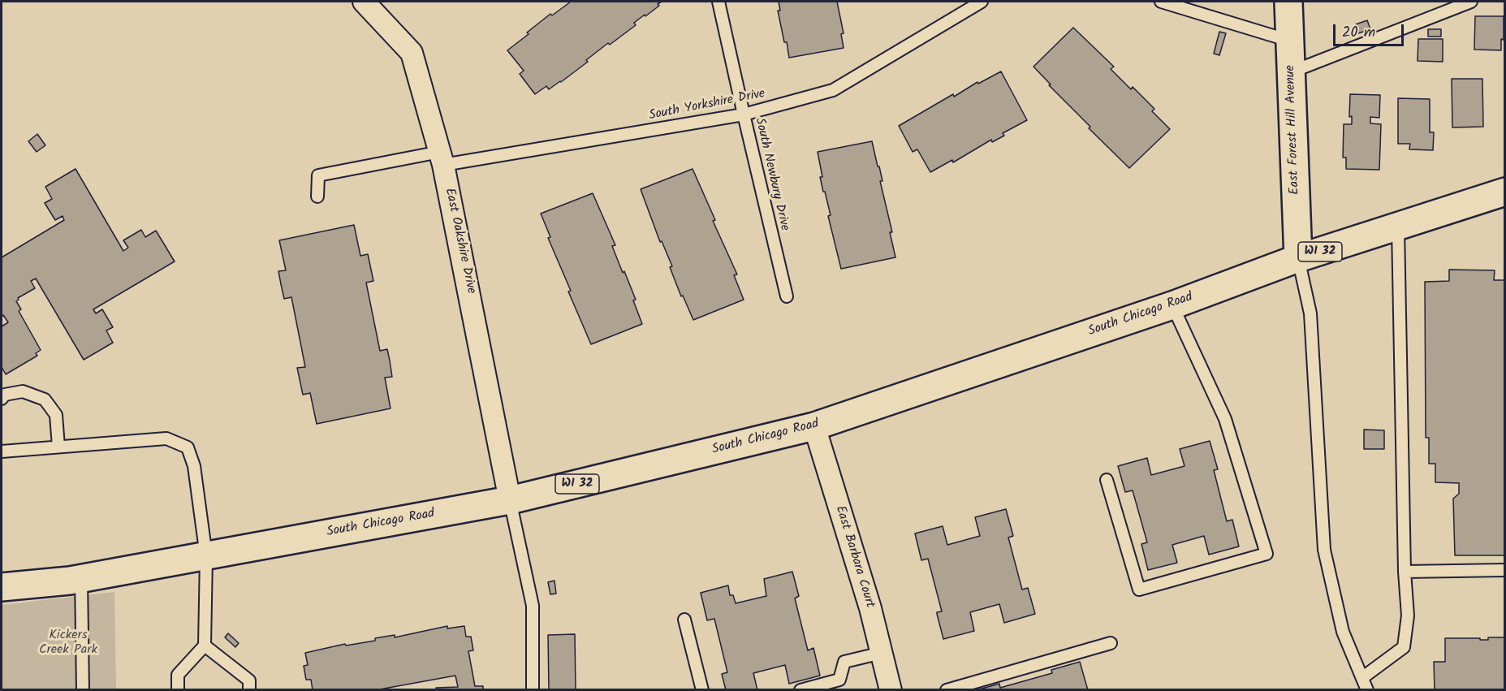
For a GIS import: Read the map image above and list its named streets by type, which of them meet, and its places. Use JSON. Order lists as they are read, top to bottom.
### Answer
{
  "streets": {
    "main road": ["East Forest Hill Avenue", "WI 32", "South Chicago Road"],
    "street": ["East Oakshire Drive", "East Barbara Court"],
    "lane": ["South Yorkshire Drive", "South Newbury Drive"]
  },
  "crossings": [
    ["South Yorkshire Drive", "South Newbury Drive"],
    ["South Yorkshire Drive", "East Oakshire Drive"],
    ["East Forest Hill Avenue", "South Chicago Road"],
    ["East Oakshire Drive", "South Chicago Road"],
    ["South Chicago Road", "East Barbara Court"]
  ],
  "parks": ["Kickers Creek Park"],
  "scale_bar": "20 m"
}
